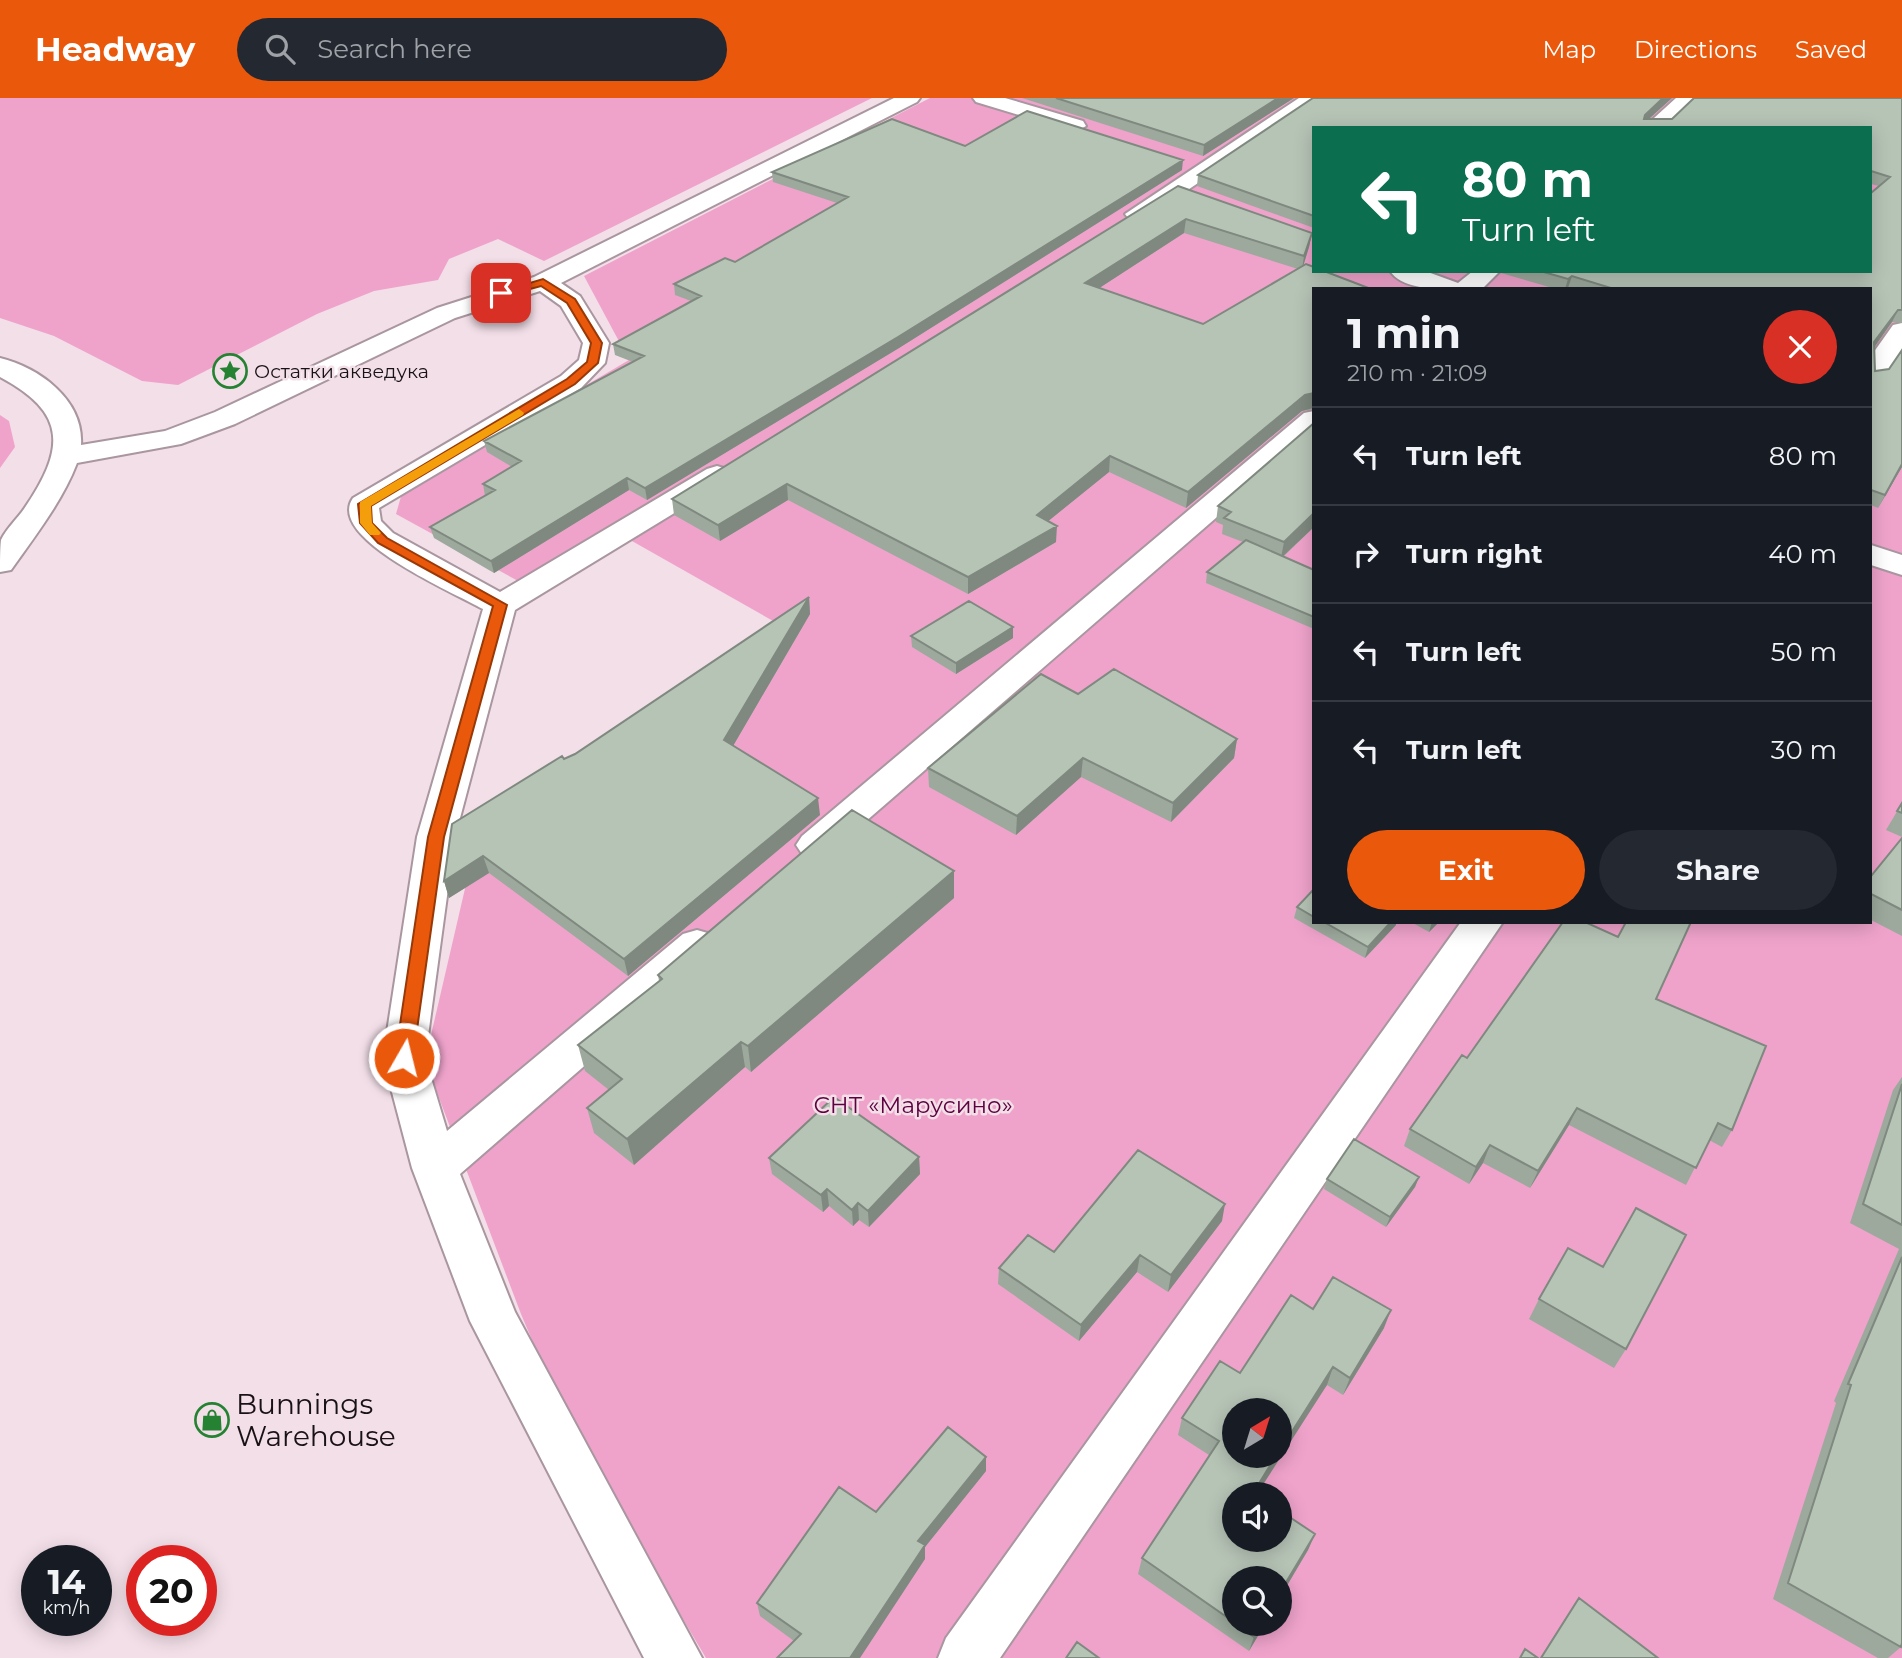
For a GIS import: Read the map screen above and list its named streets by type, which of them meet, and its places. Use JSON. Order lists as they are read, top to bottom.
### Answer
{
  "parks": ["СНТ «Марусино»"],
  "places": {
    "place": ["Остатки акведука"],
    "shop": ["Bunnings Warehouse"]
  },
  "north": "top right",
  "page": {
    "header": "Headway",
    "search": "Search here",
    "nav": ["Map", "Directions", "Saved"],
    "turn": ["80 m", "Turn left"],
    "heading": ["1 min", "210 m · 21:09"],
    "list": [
      {
        "name": "Turn left",
        "value": "80 m"
      },
      {
        "name": "Turn right",
        "value": "40 m"
      },
      {
        "name": "Turn left",
        "value": "50 m"
      },
      {
        "name": "Turn left",
        "value": "30 m"
      }
    ],
    "buttons": ["Exit", "Share"],
    "speed": "14 km/h",
    "limit": "20"
  }
}
